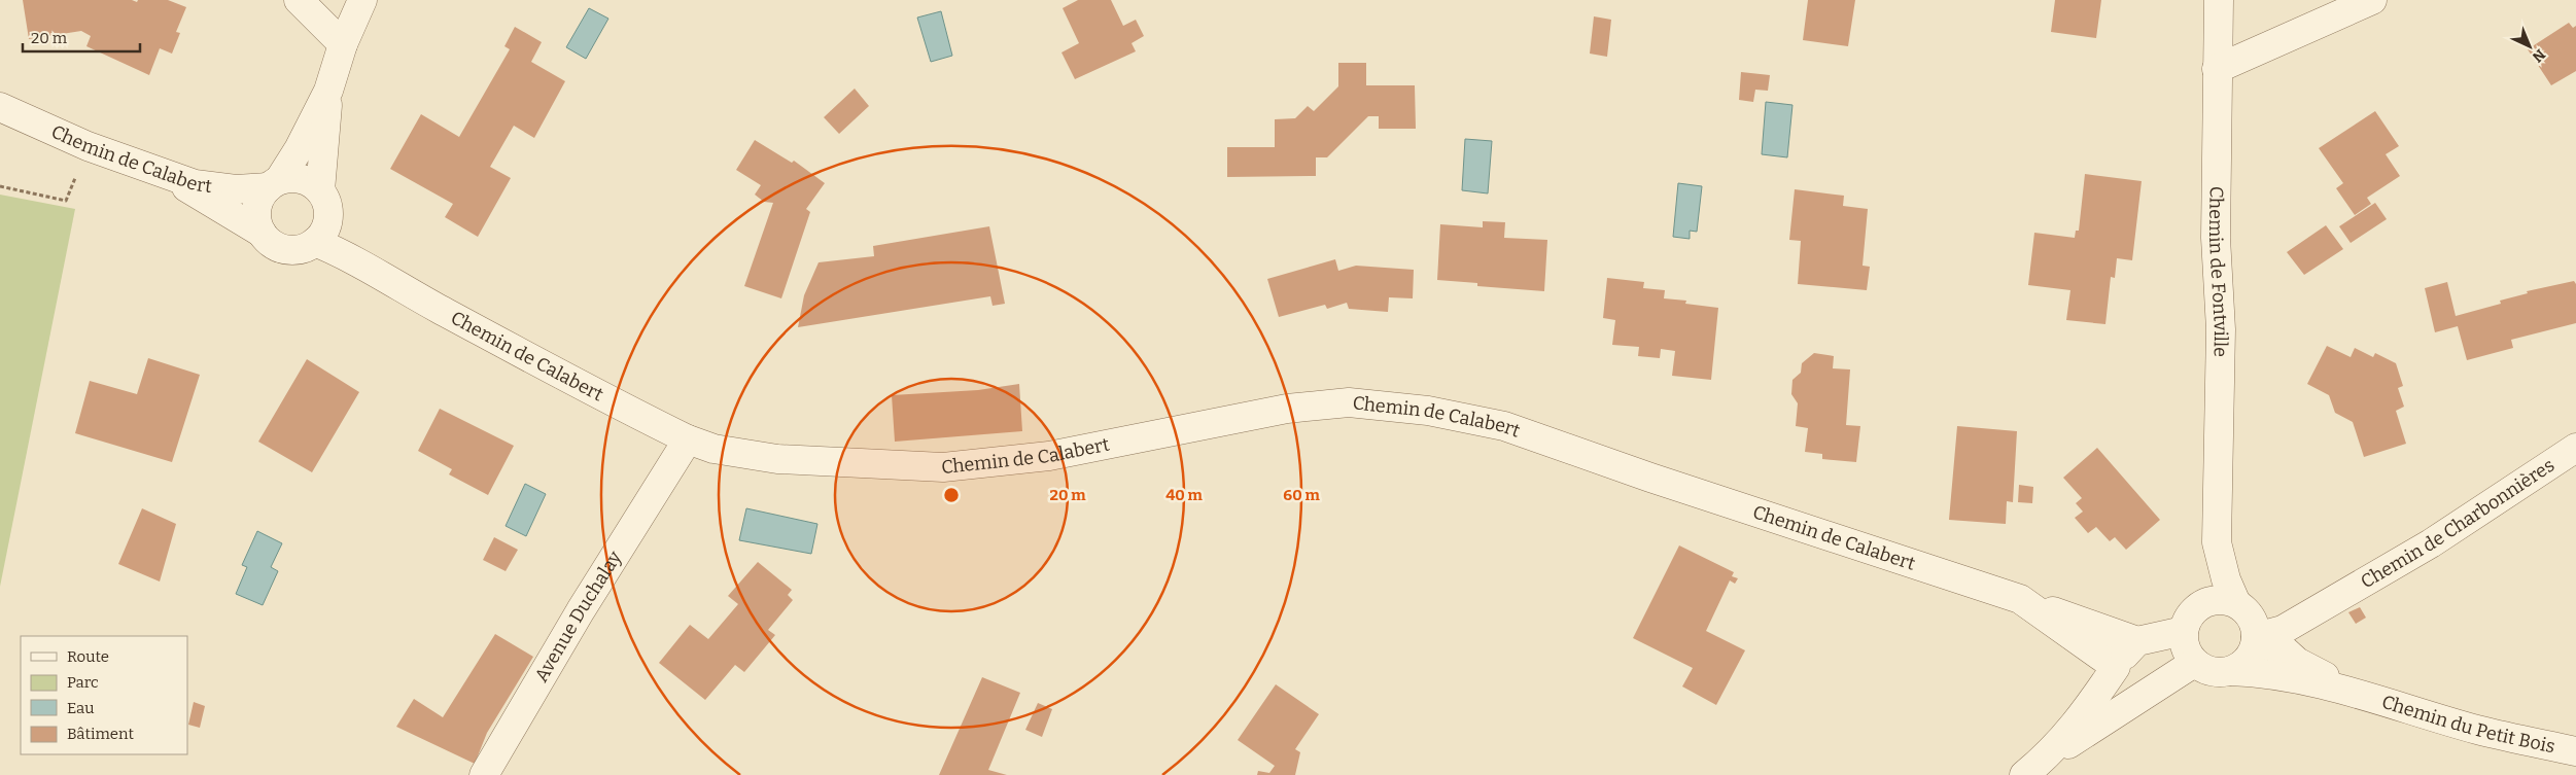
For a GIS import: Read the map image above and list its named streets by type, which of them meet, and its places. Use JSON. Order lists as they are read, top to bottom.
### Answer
{
  "streets": {
    "street": [
      "Chemin de Calabert",
      "Chemin de Fontville",
      "Chemin de Charbonnières",
      "Avenue Duchalay",
      "Chemin du Petit Bois"
    ]
  },
  "crossings": [
    ["Chemin de Calabert", "Avenue Duchalay"],
    ["Chemin de Fontville", "Chemin de Charbonnières"],
    ["Chemin de Fontville", "Chemin du Petit Bois"],
    ["Chemin de Charbonnières", "Chemin du Petit Bois"]
  ],
  "legend": [
    "Route",
    "Parc",
    "Eau",
    "Bâtiment"
  ],
  "scale_bar": "20 m",
  "north": "bottom right",
  "rings": ["20 m", "40 m", "60 m"]
}
